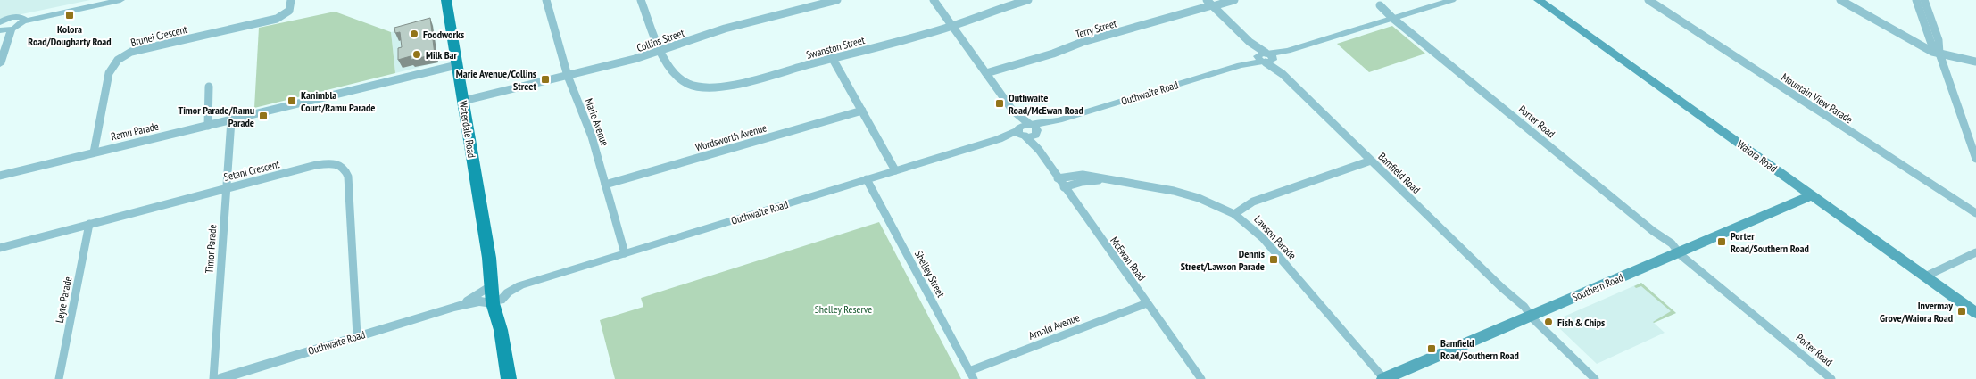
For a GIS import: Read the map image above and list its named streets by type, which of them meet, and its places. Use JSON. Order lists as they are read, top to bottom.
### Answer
{
  "streets": {
    "main road": ["Waterdale Road", "Waiora Road", "Southern Road"],
    "street": [
      "Terry Street",
      "Brunei Crescent",
      "Collins Street",
      "Swanston Street",
      "Outhwaite Road",
      "Mountain View Parade",
      "Porter Road",
      "Marie Avenue",
      "Ramu Parade",
      "Wordsworth Avenue",
      "Setani Crescent",
      "Bamfield Road",
      "Lawson Parade",
      "Timor Parade",
      "McEwan Road",
      "Shelley Street",
      "Leyte Parade",
      "Arnold Avenue"
    ]
  },
  "crossings": [
    ["Terry Street", "Bamfield Road"],
    ["Terry Street", "McEwan Road"],
    ["Brunei Crescent", "Ramu Parade"],
    ["Collins Street", "Swanston Street"],
    ["Collins Street", "Marie Avenue"],
    ["Collins Street", "Waterdale Road"],
    ["Swanston Street", "McEwan Road"],
    ["Outhwaite Road", "Porter Road"],
    ["Outhwaite Road", "Marie Avenue"],
    ["Outhwaite Road", "Waterdale Road"],
    ["Outhwaite Road", "Setani Crescent"],
    ["Outhwaite Road", "Bamfield Road"],
    ["Outhwaite Road", "McEwan Road"],
    ["Outhwaite Road", "Shelley Street"],
    ["Porter Road", "Southern Road"],
    ["Marie Avenue", "Wordsworth Avenue"],
    ["Waterdale Road", "Ramu Parade"],
    ["Ramu Parade", "Timor Parade"],
    ["Waiora Road", "Southern Road"],
    ["Setani Crescent", "Timor Parade"],
    ["Setani Crescent", "Leyte Parade"],
    ["Bamfield Road", "Southern Road"],
    ["Lawson Parade", "McEwan Road"],
    ["Lawson Parade", "Southern Road"],
    ["McEwan Road", "Arnold Avenue"],
    ["Shelley Street", "Arnold Avenue"]
  ],
  "parks": ["Shelley Reserve"],
  "places": {
    "transit": [
      "Kolora Road/Dougharty Road",
      "Marie Avenue/Collins Street",
      "Kanimbla Court/Ramu Parade",
      "Outhwaite Road/McEwan Road",
      "Timor Parade/Ramu Parade",
      "Porter Road/Southern Road",
      "Dennis Street/Lawson Parade",
      "Invermay Grove/Waiora Road",
      "Bamfield Road/Southern Road"
    ],
    "other": ["Foodworks", "Milk Bar", "Fish & Chips"]
  }
}
